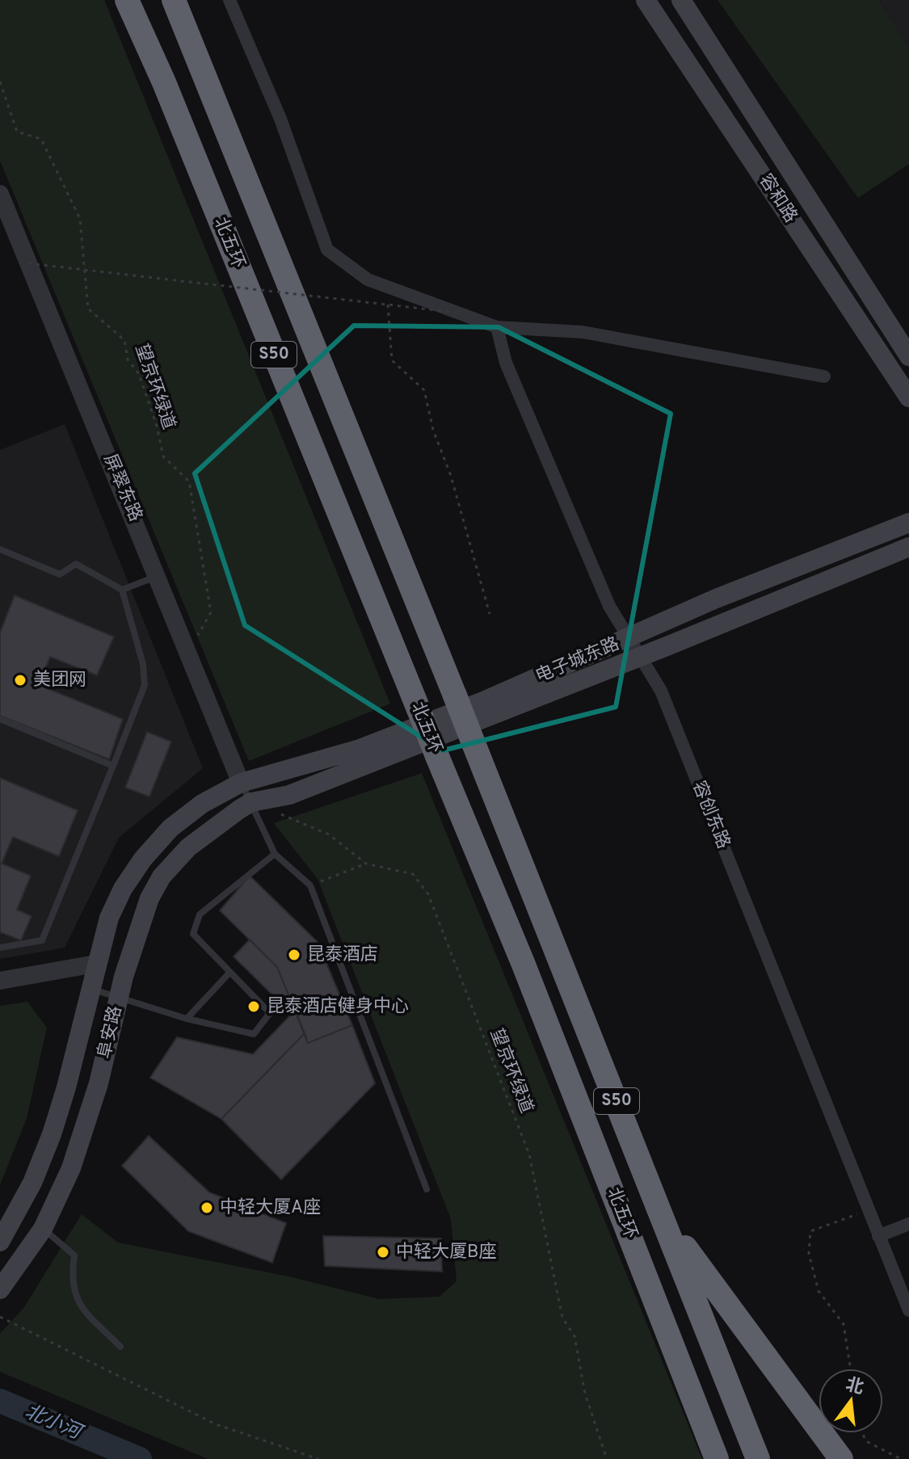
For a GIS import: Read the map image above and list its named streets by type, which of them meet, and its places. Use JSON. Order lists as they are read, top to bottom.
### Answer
{
  "streets": {
    "highway": ["北五环", "S50"],
    "main road": ["容和路", "电子城东路", "阜安路"],
    "street": ["屏翠东路", "容创东路"],
    "path": ["望京环绿道"]
  },
  "crossings": [
    ["望京环绿道", "屏翠东路"],
    ["望京环绿道", "电子城东路"],
    ["望京环绿道", "阜安路"],
    ["屏翠东路", "电子城东路"],
    ["屏翠东路", "阜安路"],
    ["电子城东路", "容创东路"],
    ["电子城东路", "阜安路"]
  ],
  "water": ["北小河"],
  "places": [
    "美团网",
    "昆泰酒店",
    "昆泰酒店·健身中心",
    "中轻大厦A座",
    "中轻大厦B座"
  ],
  "north": "top"
}
